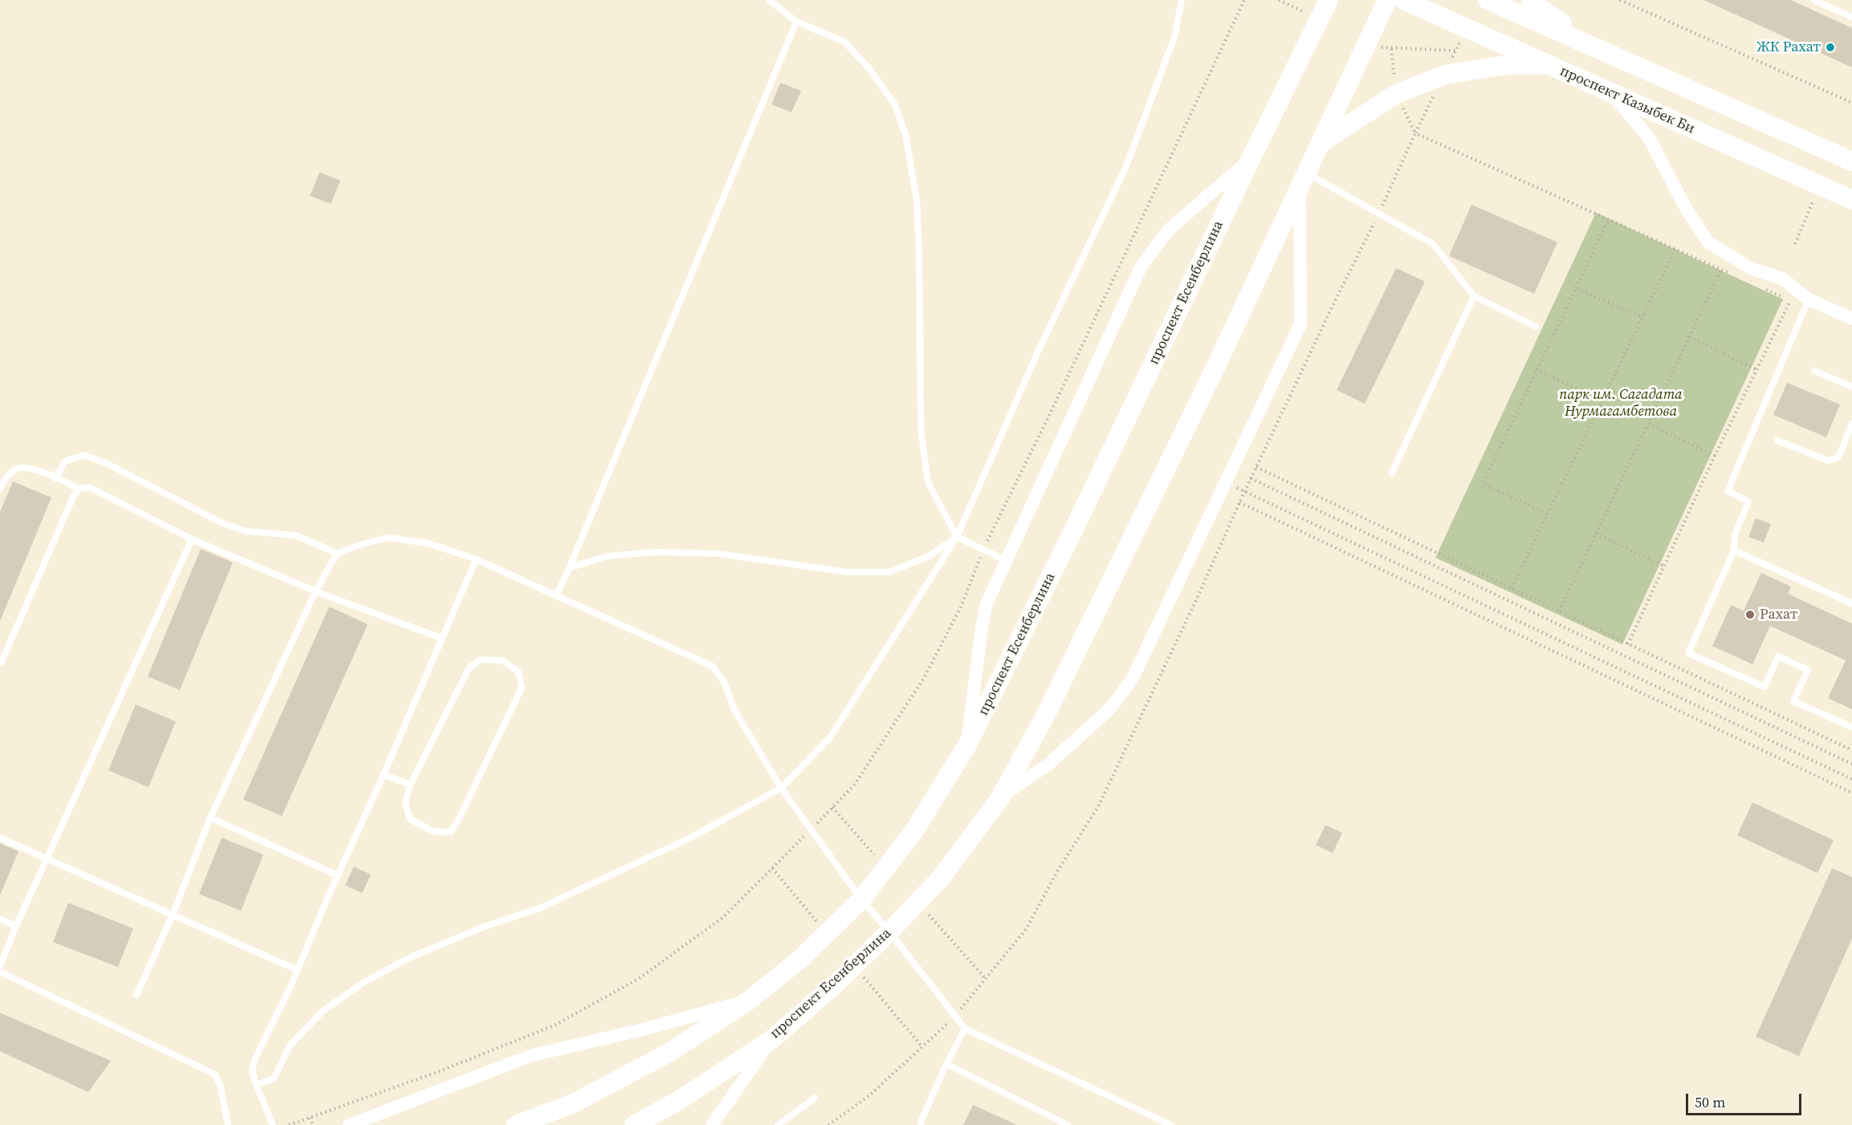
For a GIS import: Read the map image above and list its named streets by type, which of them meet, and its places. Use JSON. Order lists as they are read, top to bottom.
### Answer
{
  "streets": {
    "street": ["проспект Казыбек Би", "проспект Есенберлина"]
  },
  "parks": ["парк им. Сагадата Нурмагамбетова"],
  "places": ["ЖК Рахат", "Рахат"],
  "scale_bar": "50 m"
}
